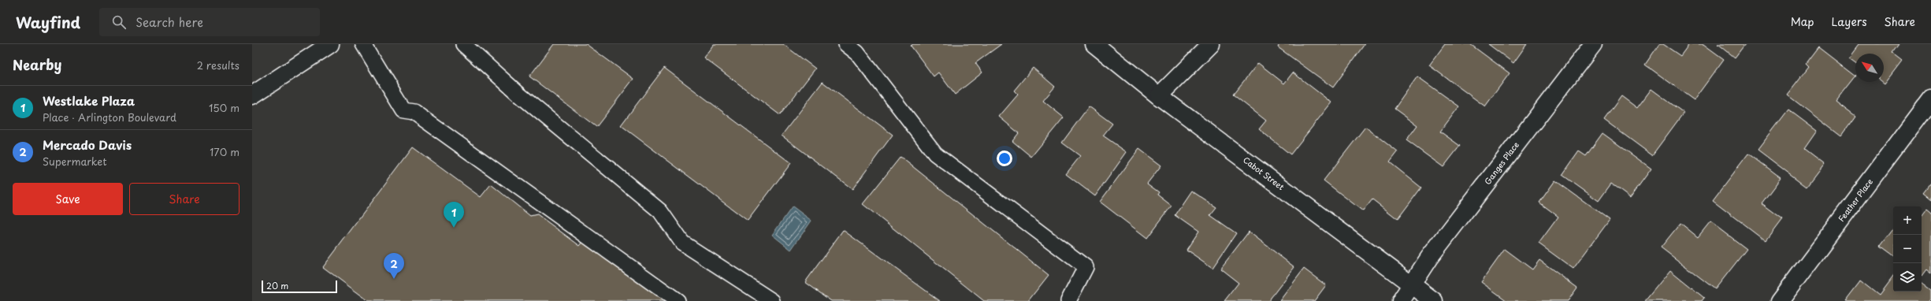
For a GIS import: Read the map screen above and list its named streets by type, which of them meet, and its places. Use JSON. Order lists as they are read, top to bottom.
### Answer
{
  "streets": {
    "street": ["Ganges Place", "Cabot Street", "Feather Place"]
  },
  "crossings": [
    ["Ganges Place", "Cabot Street"]
  ],
  "scale_bar": "20 m",
  "north": "top left",
  "page": {
    "header": "Wayfind",
    "search": "Search here",
    "nav": ["Map", "Layers", "Share"],
    "heading": ["Nearby", "2 results"],
    "list": [
      {
        "mark": "1",
        "name": "Westlake Plaza",
        "note": "Place · Arlington Boulevard",
        "value": "150 m"
      },
      {
        "mark": "2",
        "name": "Mercado Davis",
        "note": "Supermarket",
        "value": "170 m"
      }
    ],
    "buttons": ["Save", "Share"],
    "pins": ["1", "2"],
    "map_buttons": ["+", "−"],
    "scale": "20 m"
  }
}
